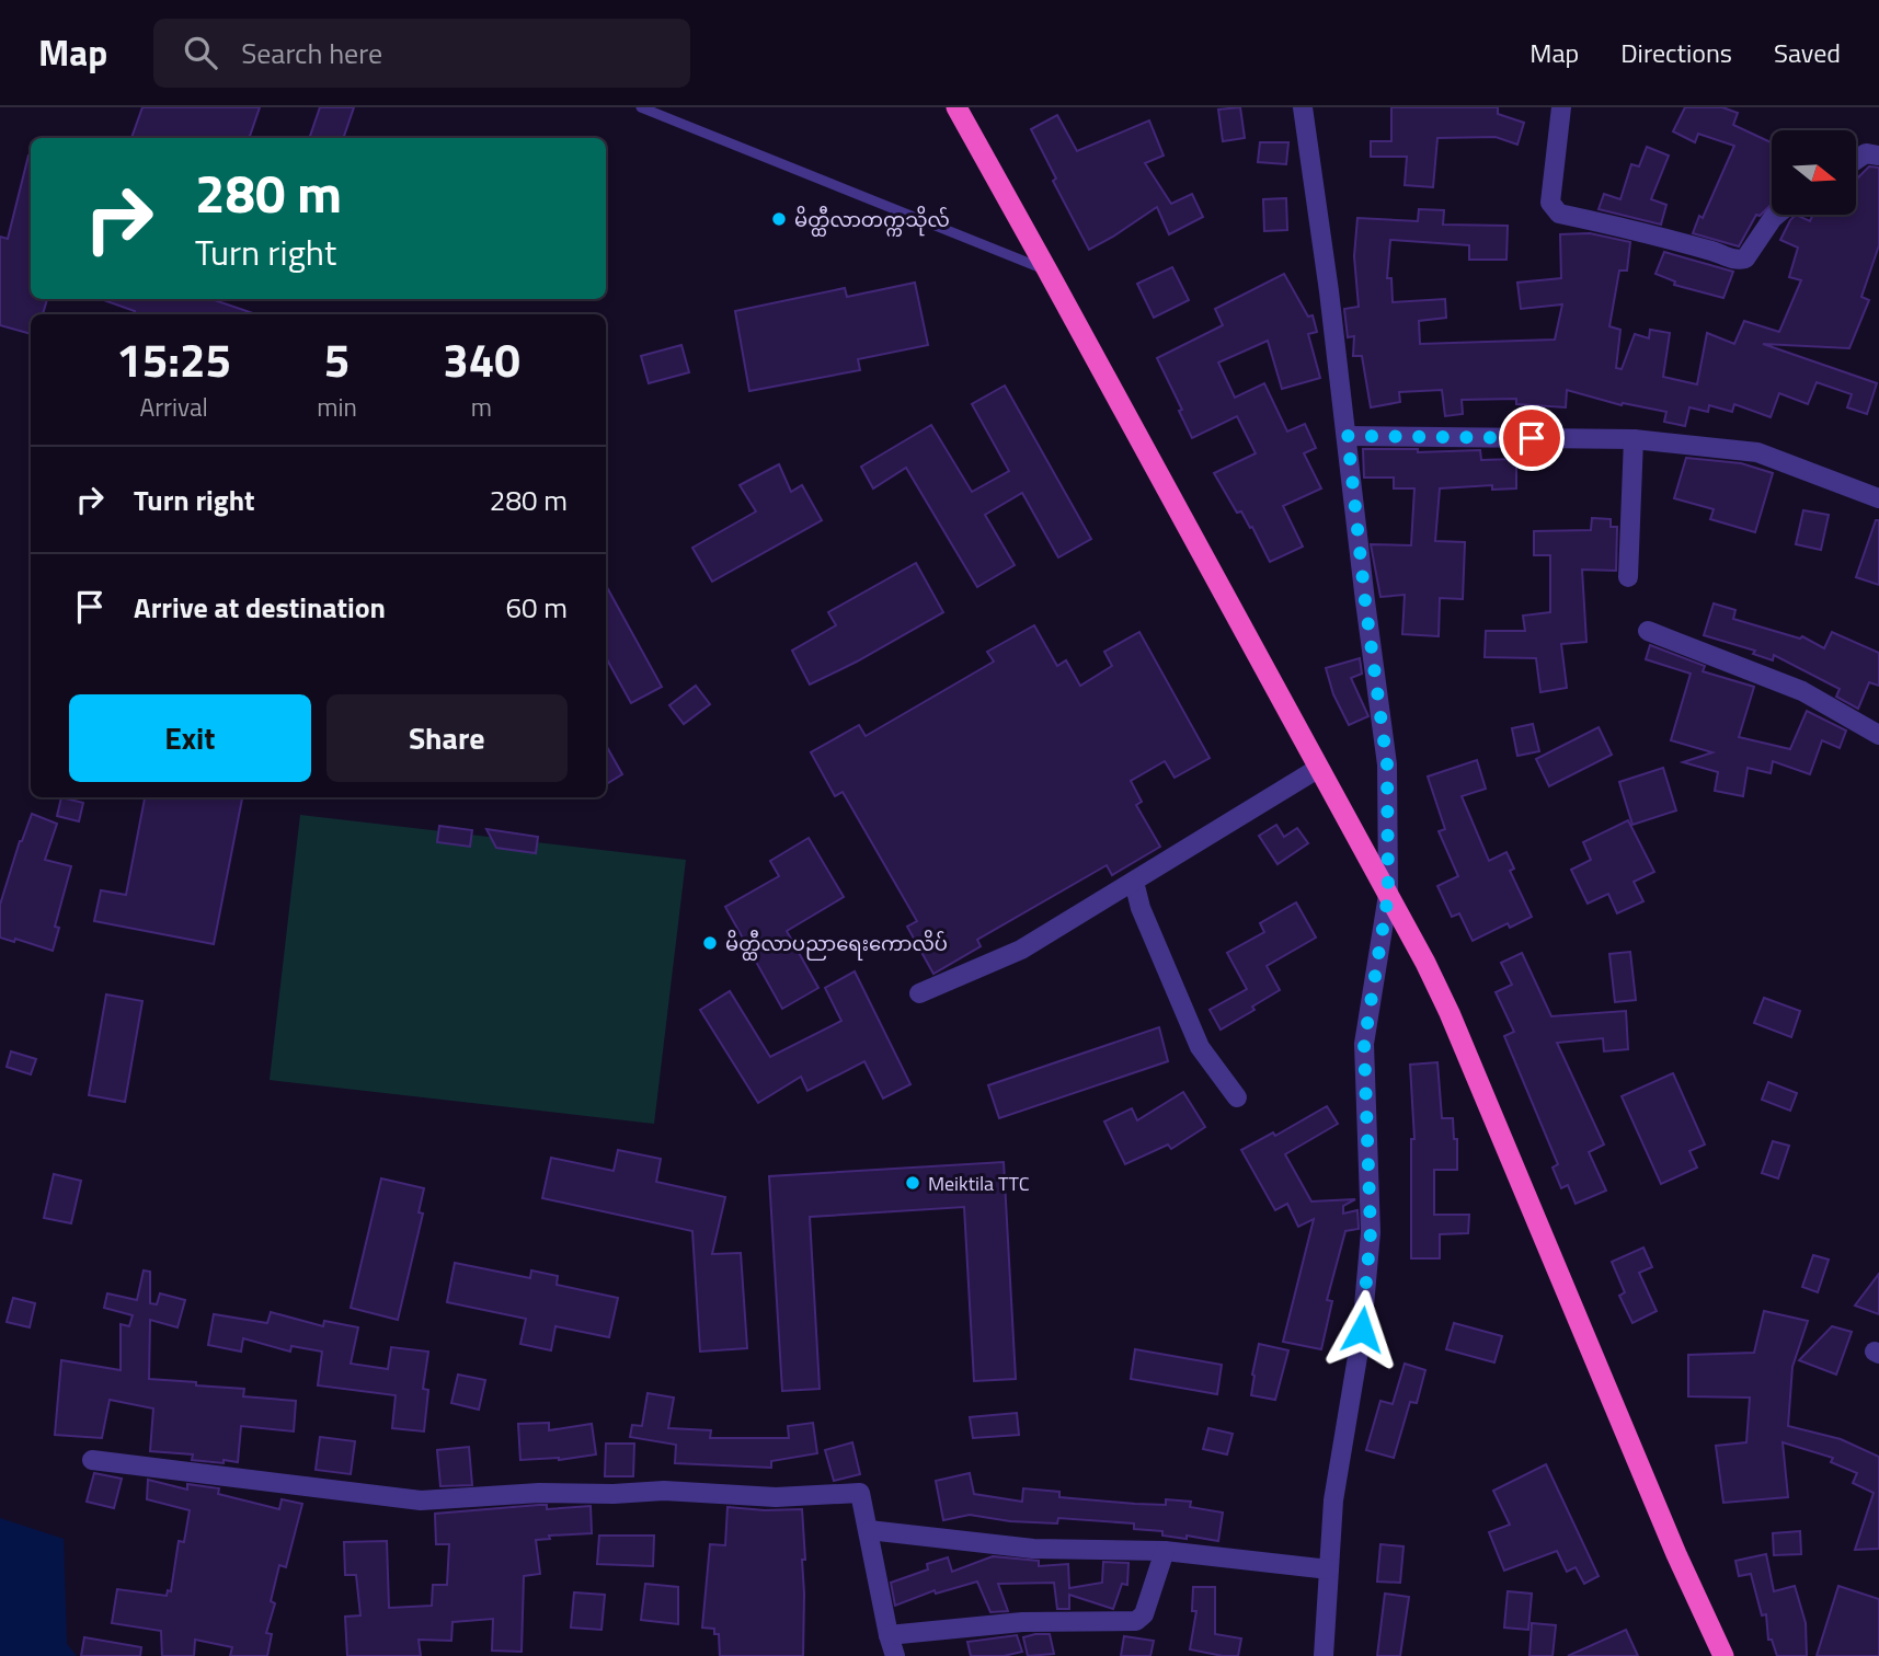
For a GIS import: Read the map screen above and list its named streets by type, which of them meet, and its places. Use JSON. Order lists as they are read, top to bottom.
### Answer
{
  "places": ["မိတ္ထီလာတက္ကသိုလ်", "မိတ္ထီလာပညာရေးကောလိပ်", "Meiktila TTC"],
  "north": "right",
  "page": {
    "header": "Map",
    "search": "Search here",
    "nav": ["Map", "Directions", "Saved"],
    "turn": ["280 m", "Turn right"],
    "eta": [
      "15:25",
      "Arrival",
      "5",
      "min",
      "340",
      "m"
    ],
    "list": [
      {
        "name": "Turn right",
        "value": "280 m"
      },
      {
        "name": "Arrive at destination",
        "value": "60 m"
      }
    ],
    "buttons": ["Exit", "Share"]
  }
}
